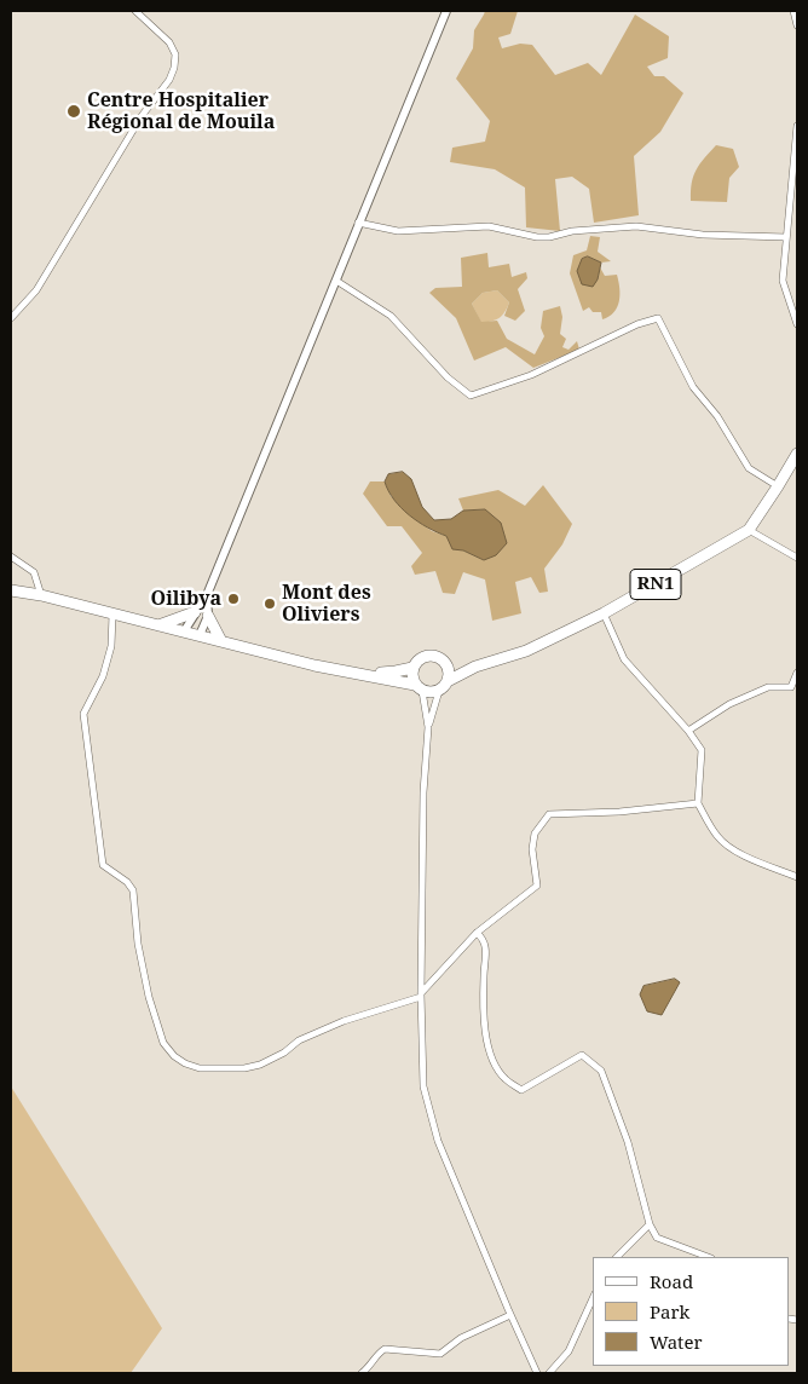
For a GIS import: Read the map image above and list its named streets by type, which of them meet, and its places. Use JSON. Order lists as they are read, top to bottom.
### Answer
{
  "streets": {
    "highway": ["RN1"]
  },
  "places": ["Centre Hospitalier Régional de Mouila", "Oilibya", "Mont des Oliviers"],
  "legend": ["Road", "Park", "Water"]
}
